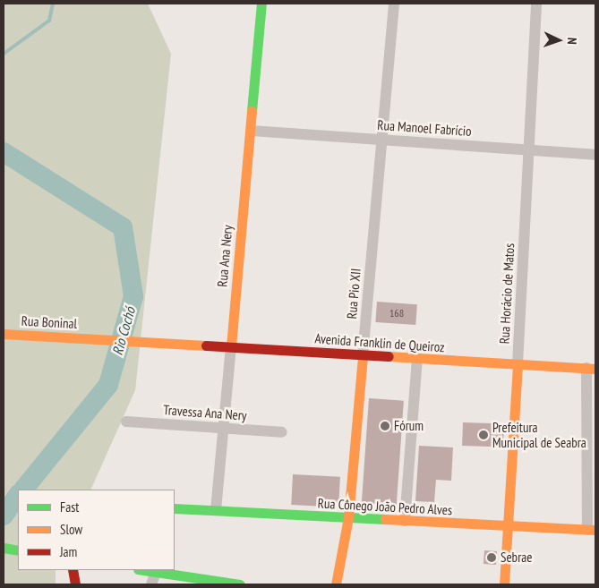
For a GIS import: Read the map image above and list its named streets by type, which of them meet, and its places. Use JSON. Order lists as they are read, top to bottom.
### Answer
{
  "streets": {
    "street": [
      "Rua Manoel Fabrício",
      "Rua Ana Nery",
      "Rua Pio XII",
      "Rua Horácio de Matos",
      "Rua Boninal",
      "Avenida Franklin de Queiroz",
      "Travessa Ana Nery",
      "Rua Cônego João Pedro Alves"
    ]
  },
  "crossings": [
    ["Rua Manoel Fabrício", "Rua Ana Nery"],
    ["Rua Manoel Fabrício", "Rua Pio XII"],
    ["Rua Manoel Fabrício", "Rua Horácio de Matos"],
    ["Rua Ana Nery", "Avenida Franklin de Queiroz"],
    ["Rua Ana Nery", "Travessa Ana Nery"],
    ["Rua Ana Nery", "Rua Cônego João Pedro Alves"],
    ["Rua Pio XII", "Avenida Franklin de Queiroz"],
    ["Rua Pio XII", "Rua Cônego João Pedro Alves"],
    ["Rua Horácio de Matos", "Avenida Franklin de Queiroz"],
    ["Rua Horácio de Matos", "Rua Cônego João Pedro Alves"],
    ["Rua Boninal", "Avenida Franklin de Queiroz"]
  ],
  "water": ["Rio Cochó"],
  "places": ["Fórum", "Prefeitura Municipal de Seabra", "Sebrae"],
  "house_numbers": ["168"],
  "legend": ["Fast", "Slow", "Jam"],
  "north": "right"
}
